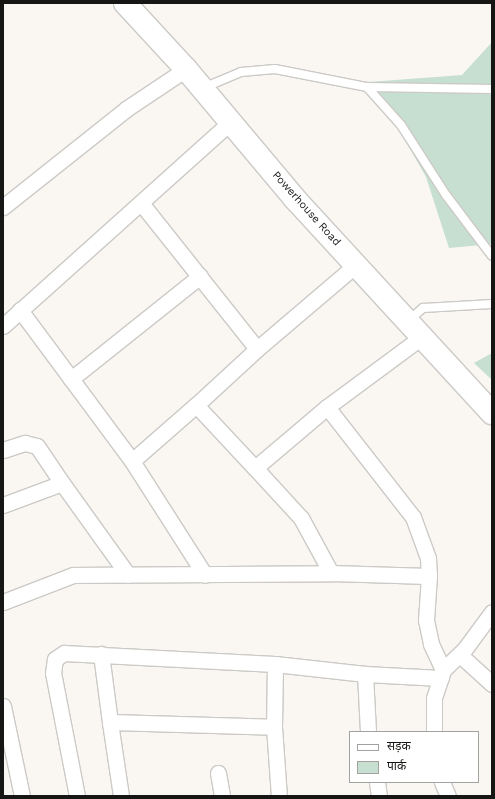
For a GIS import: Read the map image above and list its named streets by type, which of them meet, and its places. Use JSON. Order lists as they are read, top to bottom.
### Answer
{
  "streets": {
    "main road": ["Powerhouse Road"]
  },
  "legend": ["सड़क", "पार्क"]
}
